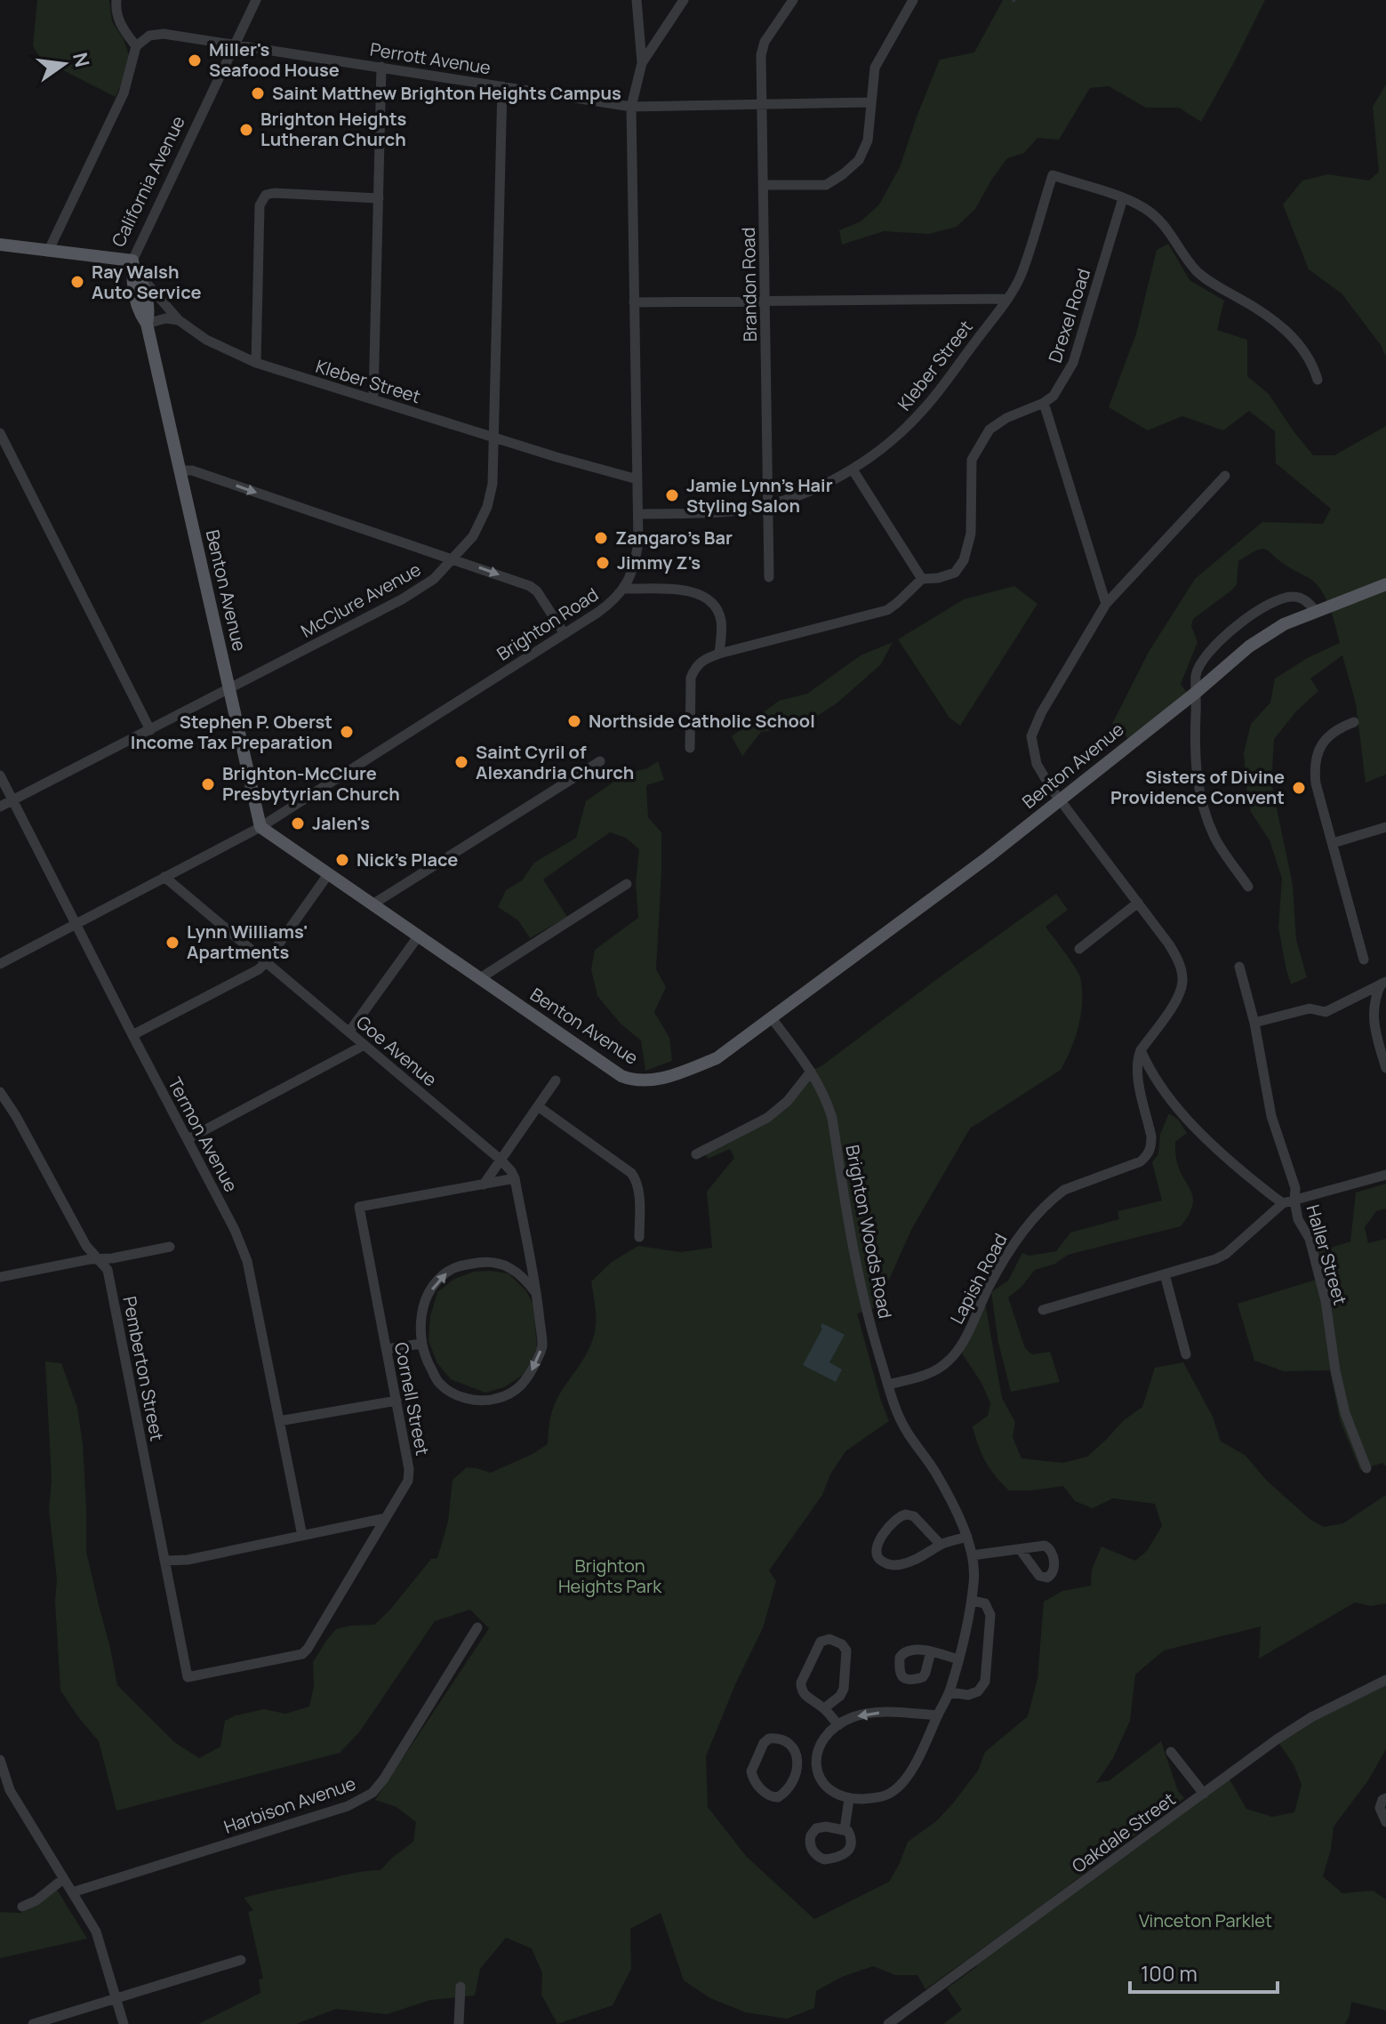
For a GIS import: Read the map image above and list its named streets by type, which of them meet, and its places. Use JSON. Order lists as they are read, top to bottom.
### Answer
{
  "streets": {
    "main road": ["California Avenue", "Benton Avenue"],
    "street": [
      "Perrott Avenue",
      "Brandon Road",
      "Drexel Road",
      "Kleber Street",
      "McClure Avenue",
      "Brighton Road",
      "Goe Avenue",
      "Termon Avenue",
      "Brighton Woods Road",
      "Haller Street",
      "Lapish Road",
      "Pemberton Street",
      "Cornell Street",
      "Harbison Avenue",
      "Oakdale Street"
    ]
  },
  "crossings": [
    ["Perrott Avenue", "California Avenue"],
    ["Perrott Avenue", "Brandon Road"],
    ["Perrott Avenue", "McClure Avenue"],
    ["Perrott Avenue", "Brighton Road"],
    ["California Avenue", "Kleber Street"],
    ["California Avenue", "Benton Avenue"],
    ["Brandon Road", "Kleber Street"],
    ["Drexel Road", "Kleber Street"],
    ["Kleber Street", "Benton Avenue"],
    ["Kleber Street", "McClure Avenue"],
    ["Kleber Street", "Brighton Road"],
    ["Benton Avenue", "McClure Avenue"],
    ["Benton Avenue", "Brighton Road"],
    ["Benton Avenue", "Brighton Woods Road"],
    ["McClure Avenue", "Termon Avenue"],
    ["Brighton Road", "Goe Avenue"],
    ["Brighton Road", "Termon Avenue"],
    ["Brighton Woods Road", "Lapish Road"],
    ["Pemberton Street", "Cornell Street"]
  ],
  "parks": ["Brighton Heights Park", "Vinceton Parklet"],
  "places": [
    "Miller's Seafood House",
    "Saint Matthew Brighton Heights Campus",
    "Brighton Heights Lutheran Church",
    "Ray Walsh Auto Service",
    "Jamie Lynn's Hair Styling Salon",
    "Zangaro's Bar",
    "Jimmy Z's",
    "Northside Catholic School",
    "Stephen P. Oberst Income Tax Preparation",
    "Saint Cyril of Alexandria Church",
    "Brighton-McClure Presbytyrian Church",
    "Sisters of Divine Providence Convent",
    "Jalen's",
    "Nick's Place",
    "Lynn Williams' Apartments"
  ],
  "scale_bar": "100 m",
  "north": "right"
}
